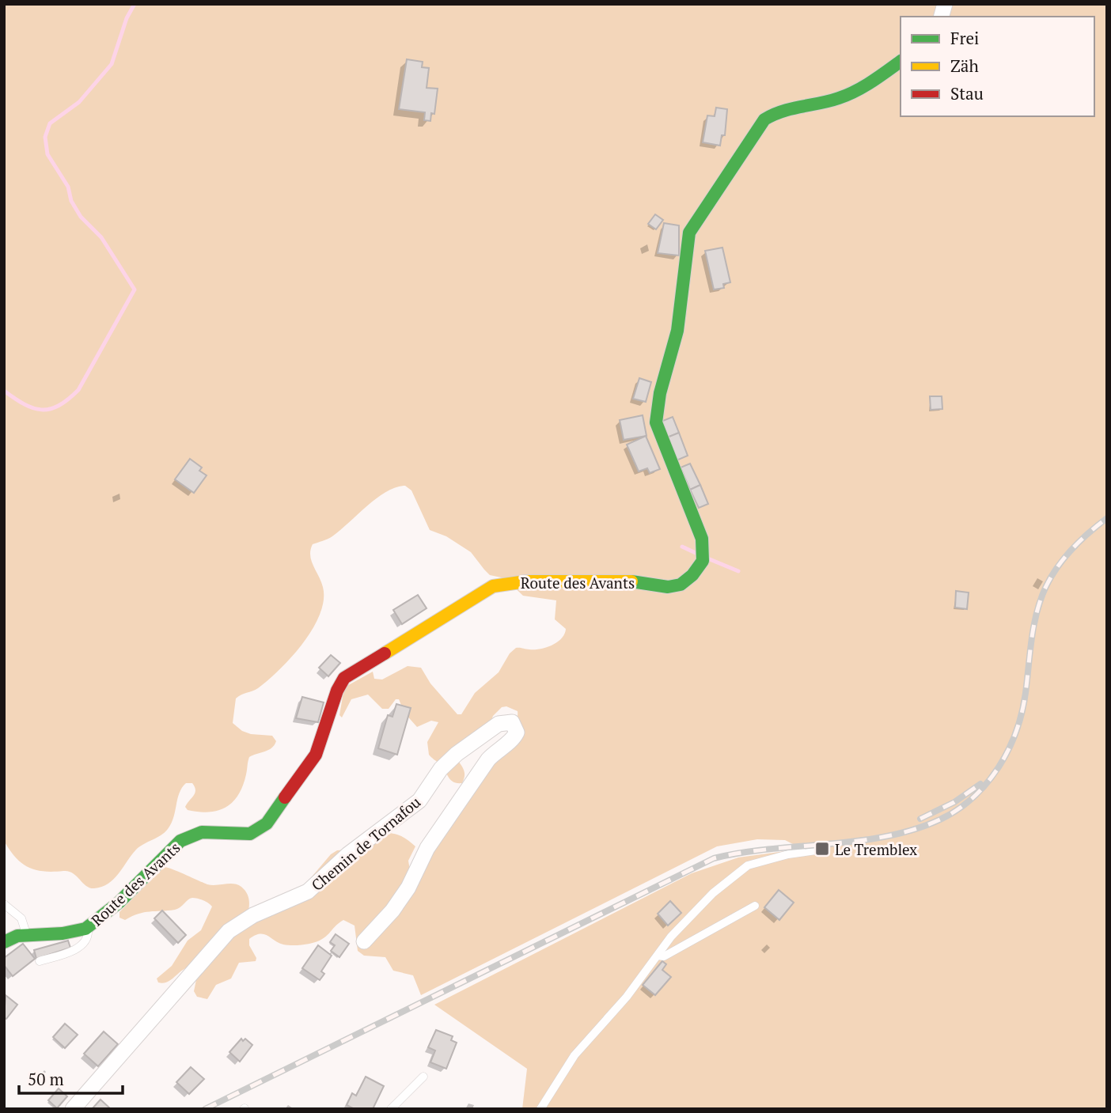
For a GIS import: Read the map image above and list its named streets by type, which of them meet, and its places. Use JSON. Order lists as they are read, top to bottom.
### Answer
{
  "streets": {
    "street": ["Route des Avants", "Chemin de Tornafou"]
  },
  "places": {
    "transit": ["Le Tremblex"]
  },
  "legend": ["Frei", "Zäh", "Stau"],
  "scale_bar": "50 m"
}
